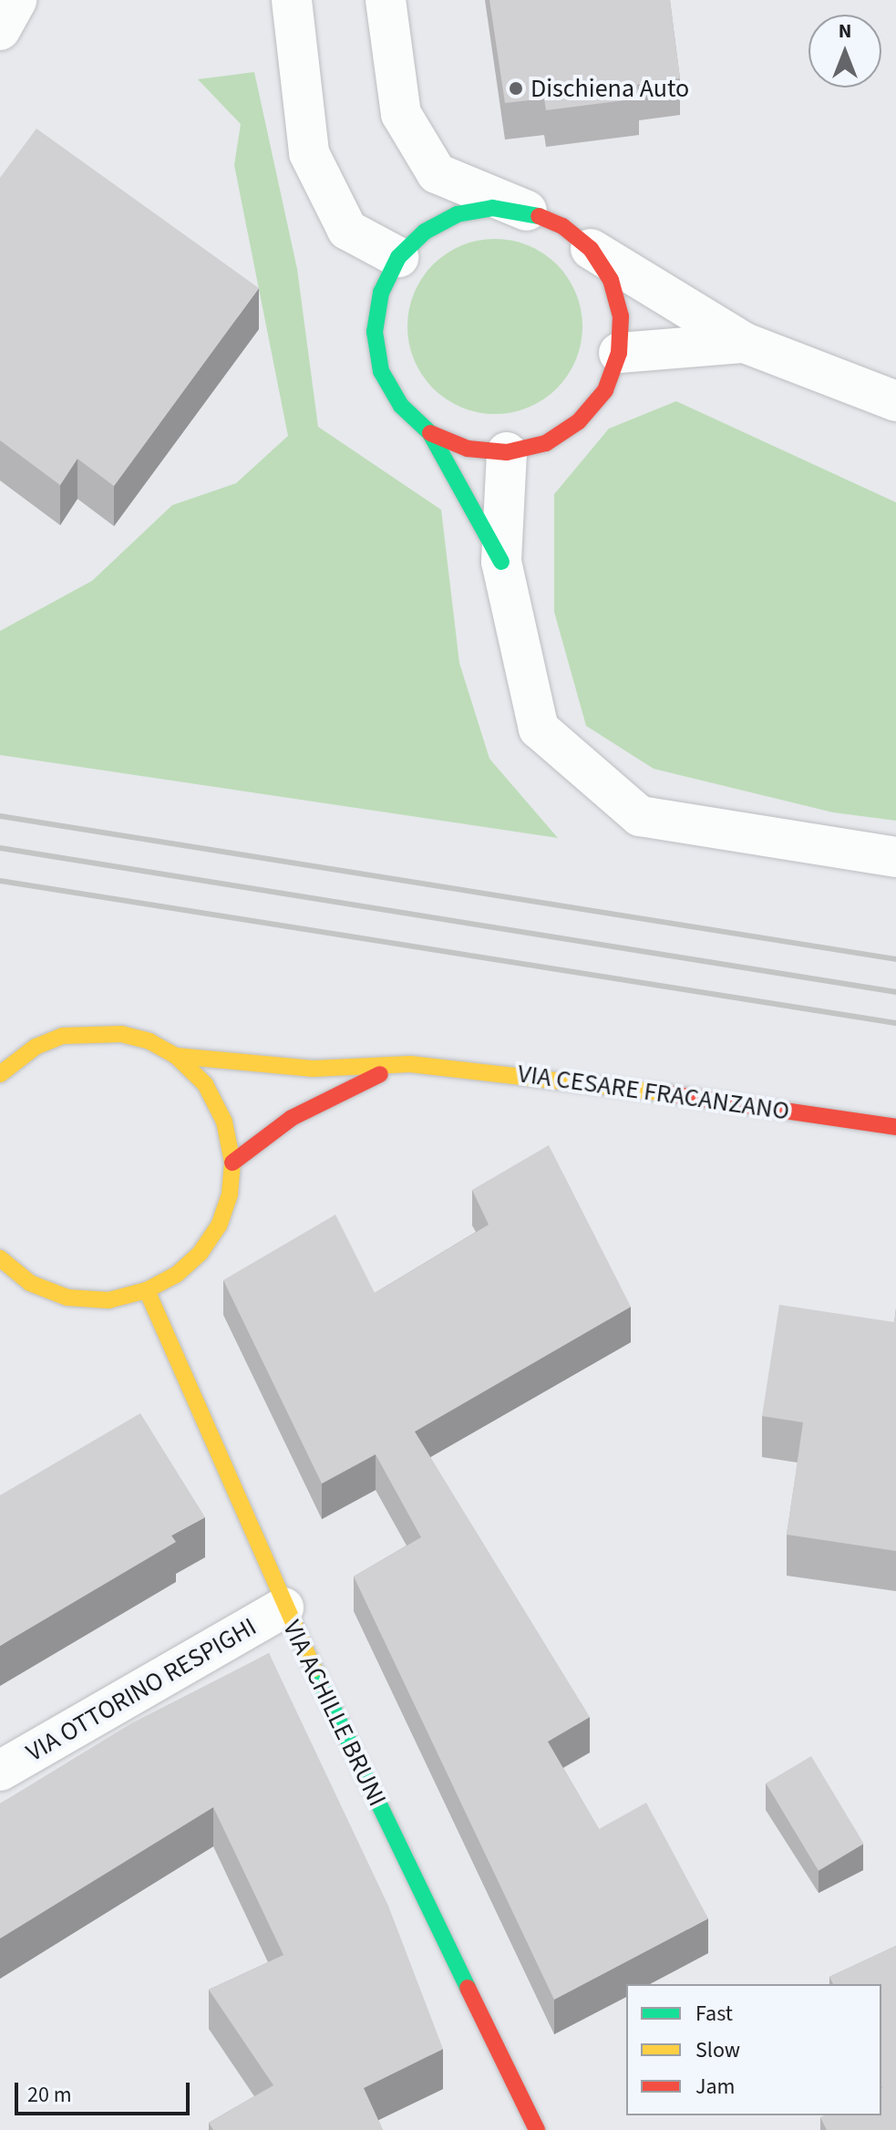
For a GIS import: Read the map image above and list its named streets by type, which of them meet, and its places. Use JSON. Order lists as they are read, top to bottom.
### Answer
{
  "streets": {
    "street": ["VIA CESARE FRACANZANO", "VIA OTTORINO RESPIGHI", "VIA ACHILLE BRUNI"]
  },
  "crossings": [
    ["VIA OTTORINO RESPIGHI", "VIA ACHILLE BRUNI"]
  ],
  "places": ["Dischiena Auto"],
  "legend": ["Fast", "Slow", "Jam"],
  "scale_bar": "20 m",
  "north": "top"
}
